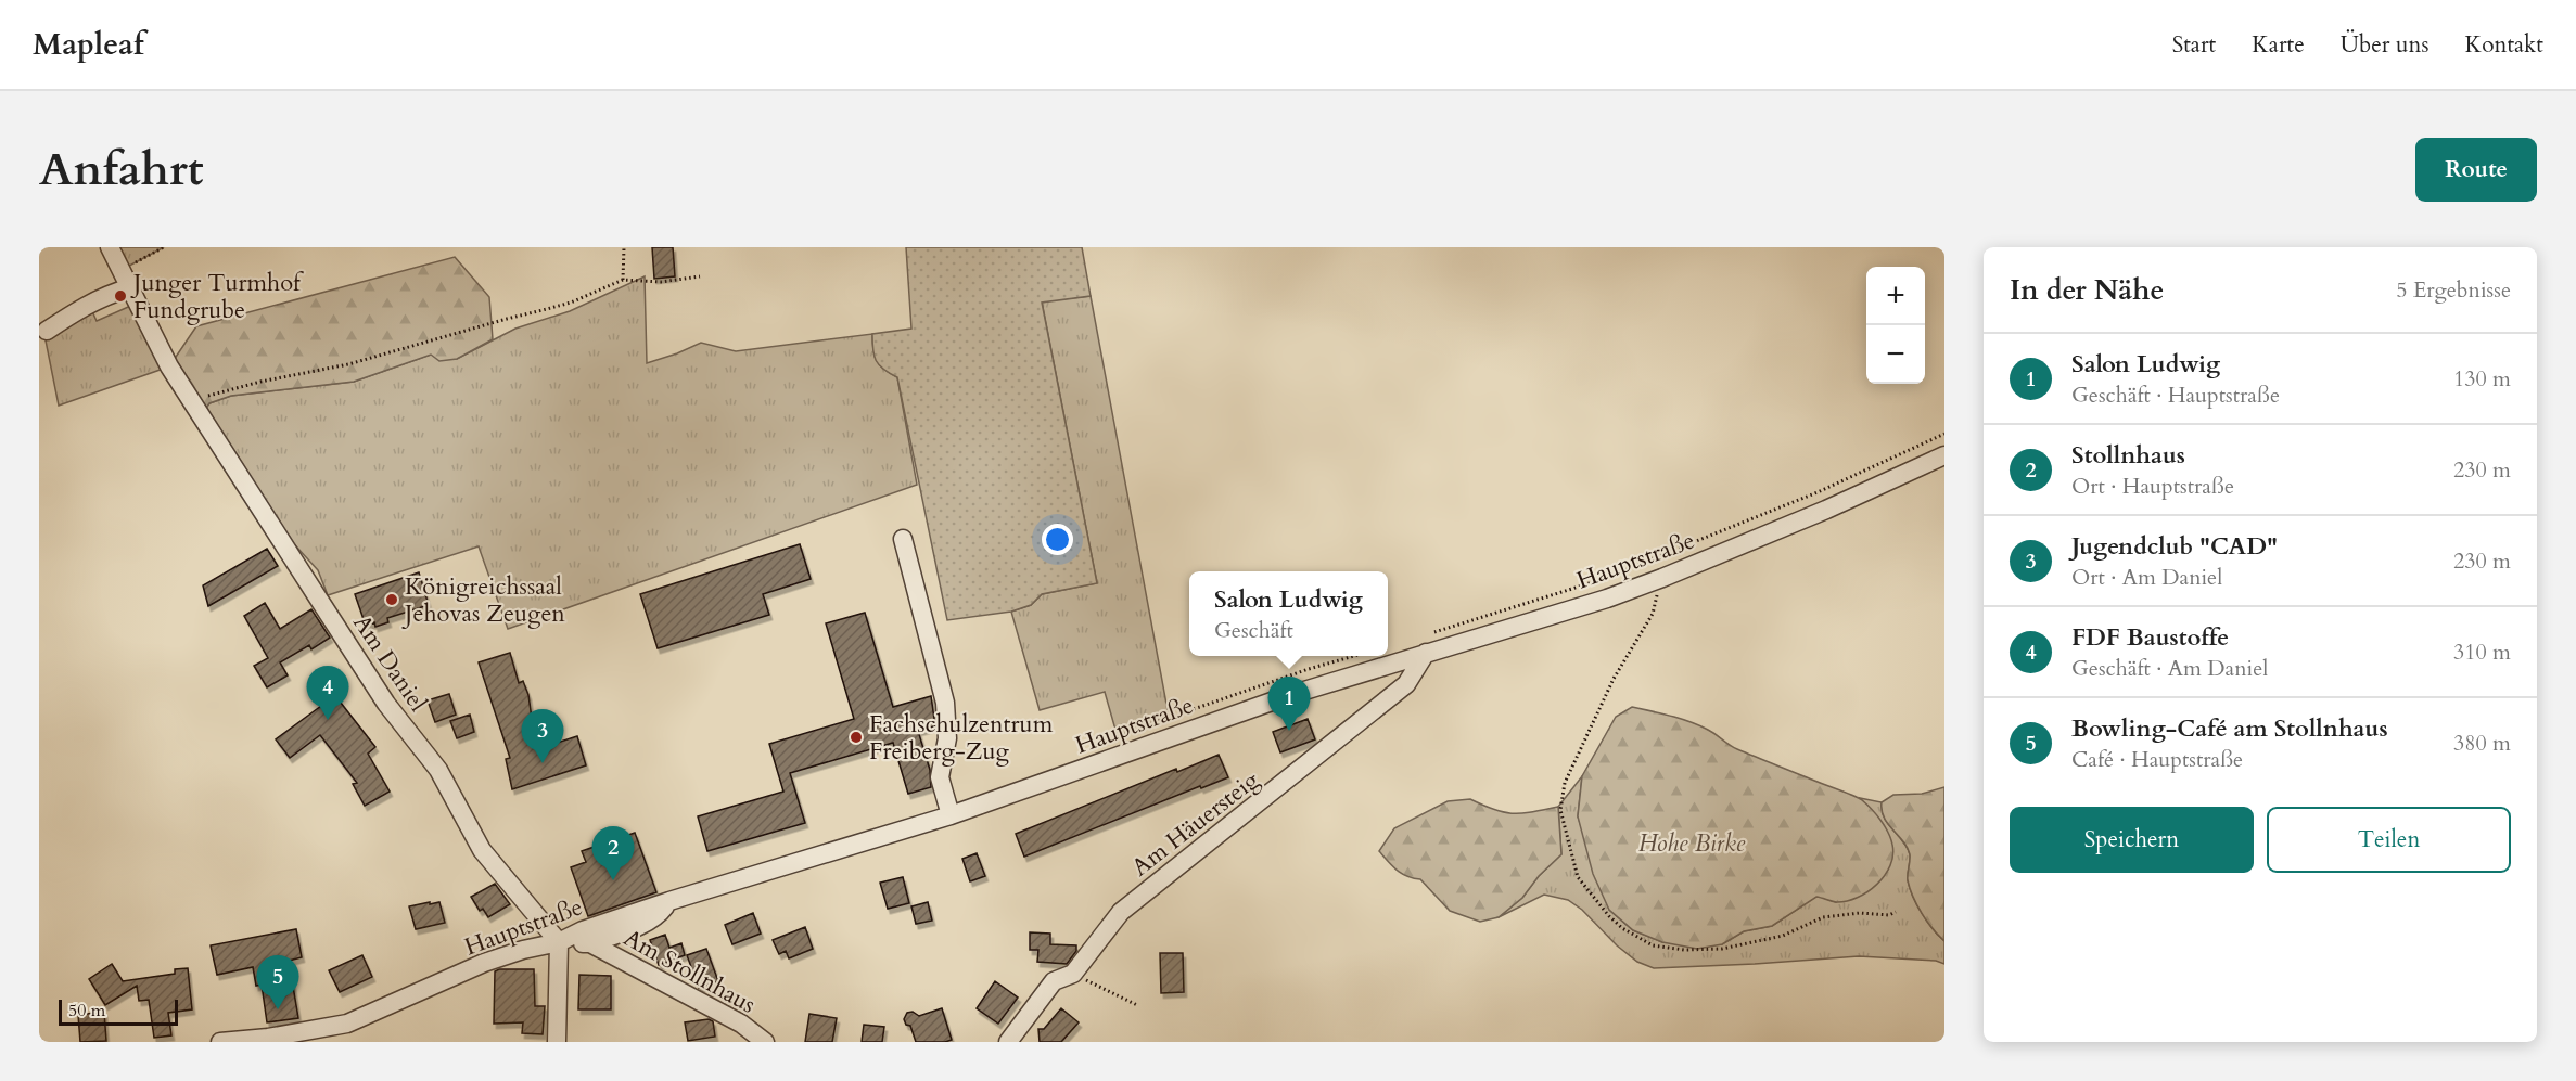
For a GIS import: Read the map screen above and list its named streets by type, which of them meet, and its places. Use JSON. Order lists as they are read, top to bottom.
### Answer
{
  "streets": {
    "street": [
      "Hauptstraße",
      "Am Daniel",
      "Am Häuersteig",
      "Am Stollnhaus"
    ]
  },
  "crossings": [
    ["Hauptstraße", "Am Daniel"],
    ["Hauptstraße", "Am Häuersteig"]
  ],
  "parks": ["Hohe Birke"],
  "places": ["Junger Turmhof Fundgrube", "Königreichssaal Jehovas Zeugen", "Fachschulzentrum Freiberg-Zug"],
  "scale_bar": "50 m",
  "page": {
    "header": "Mapleaf",
    "nav": [
      "Start",
      "Karte",
      "Über uns",
      "Kontakt"
    ],
    "buttons": [
      "Route",
      ["Speichern", "Teilen"]
    ],
    "title": "Anfahrt",
    "heading": ["In der Nähe", "5 Ergebnisse"],
    "map_buttons": ["+", "−"],
    "list": [
      {
        "mark": "1",
        "name": "Salon Ludwig",
        "note": "Geschäft · Hauptstraße",
        "value": "130 m"
      },
      {
        "mark": "2",
        "name": "Stollnhaus",
        "note": "Ort · Hauptstraße",
        "value": "230 m"
      },
      {
        "mark": "3",
        "name": "Jugendclub \"CAD\"",
        "note": "Ort · Am Daniel",
        "value": "230 m"
      },
      {
        "mark": "4",
        "name": "FDF Baustoffe",
        "note": "Geschäft · Am Daniel",
        "value": "310 m"
      },
      {
        "mark": "5",
        "name": "Bowling-Café am Stollnhaus",
        "note": "Café · Hauptstraße",
        "value": "380 m"
      }
    ],
    "popup": ["Salon Ludwig", "Geschäft"],
    "pins": [
      "4",
      "1",
      "3",
      "2",
      "5"
    ],
    "scale": "50 m"
  }
}
